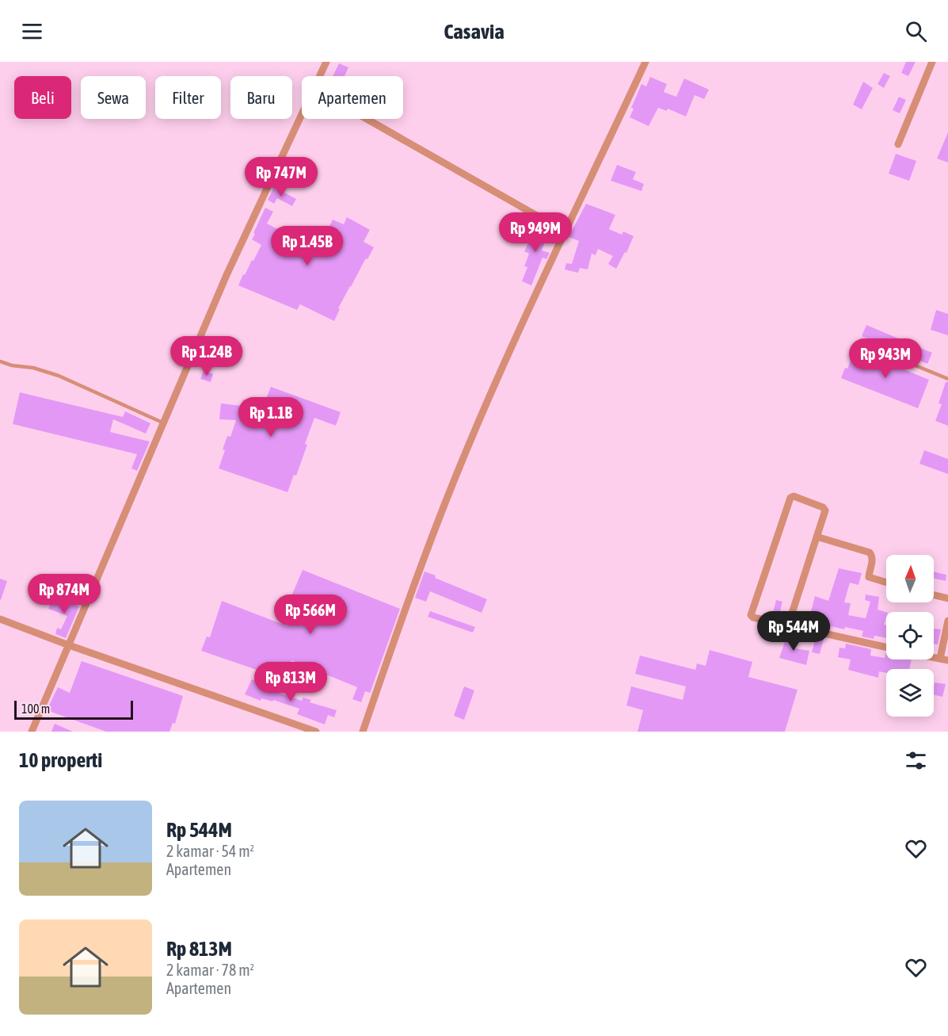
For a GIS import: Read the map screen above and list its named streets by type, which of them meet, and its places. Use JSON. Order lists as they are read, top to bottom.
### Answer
{
  "scale_bar": "100 m",
  "north": "top",
  "page": {
    "header": "Casavia",
    "chip": [
      "Beli",
      "Sewa",
      "Filter",
      "Baru",
      "Apartemen"
    ],
    "price": [
      "Rp 747M",
      "Rp 949M",
      "Rp 1.45B",
      "Rp 1.24B",
      "Rp 943M",
      "Rp 1.1B",
      "Rp 874M",
      "Rp 566M",
      "Rp 544M",
      "Rp 813M"
    ],
    "scale": "100 m",
    "heading": "10 properti",
    "list": [
      {
        "name": "Rp 544M",
        "note": "2 kamar · 54 m² · Apartemen"
      },
      {
        "name": "Rp 813M",
        "note": "2 kamar · 78 m² · Apartemen"
      }
    ]
  }
}
